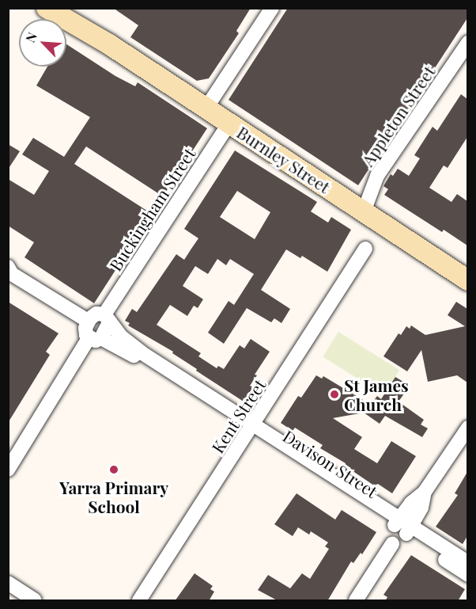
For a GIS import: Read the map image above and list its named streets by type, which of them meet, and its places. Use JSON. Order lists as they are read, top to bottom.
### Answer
{
  "streets": {
    "main road": ["Burnley Street"],
    "street": [
      "Appleton Street",
      "Buckingham Street",
      "Kent Street",
      "Davison Street"
    ]
  },
  "crossings": [
    ["Appleton Street", "Burnley Street"],
    ["Burnley Street", "Buckingham Street"],
    ["Buckingham Street", "Davison Street"],
    ["Kent Street", "Davison Street"]
  ],
  "places": ["St James Church", "Yarra Primary School"],
  "north": "top left"
}
